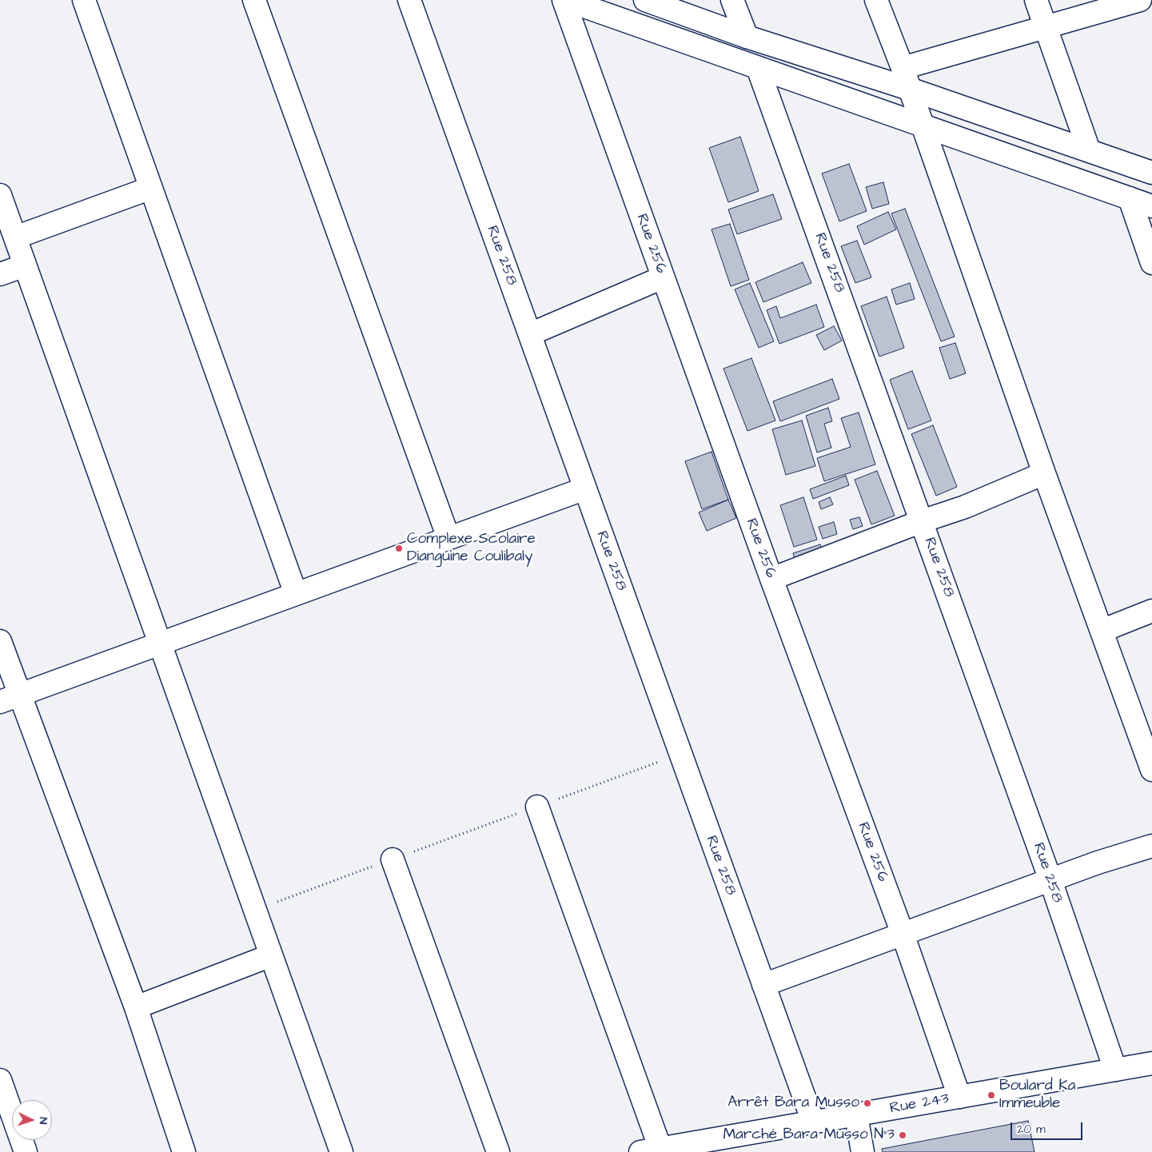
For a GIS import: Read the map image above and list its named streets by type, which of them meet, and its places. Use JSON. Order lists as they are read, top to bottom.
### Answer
{
  "streets": {
    "street": ["Rue 256", "Rue 258", "Rue 243"]
  },
  "crossings": [
    ["Rue 256", "Rue 243"],
    ["Rue 258", "Rue 243"]
  ],
  "places": [
    "Complexe Scolaire Dianguine Coulibaly",
    "Boulard Ka Immeuble",
    "Arrêt Bara Musso",
    "Marché Bara Musso N°3"
  ],
  "scale_bar": "20 m",
  "north": "right"
}
